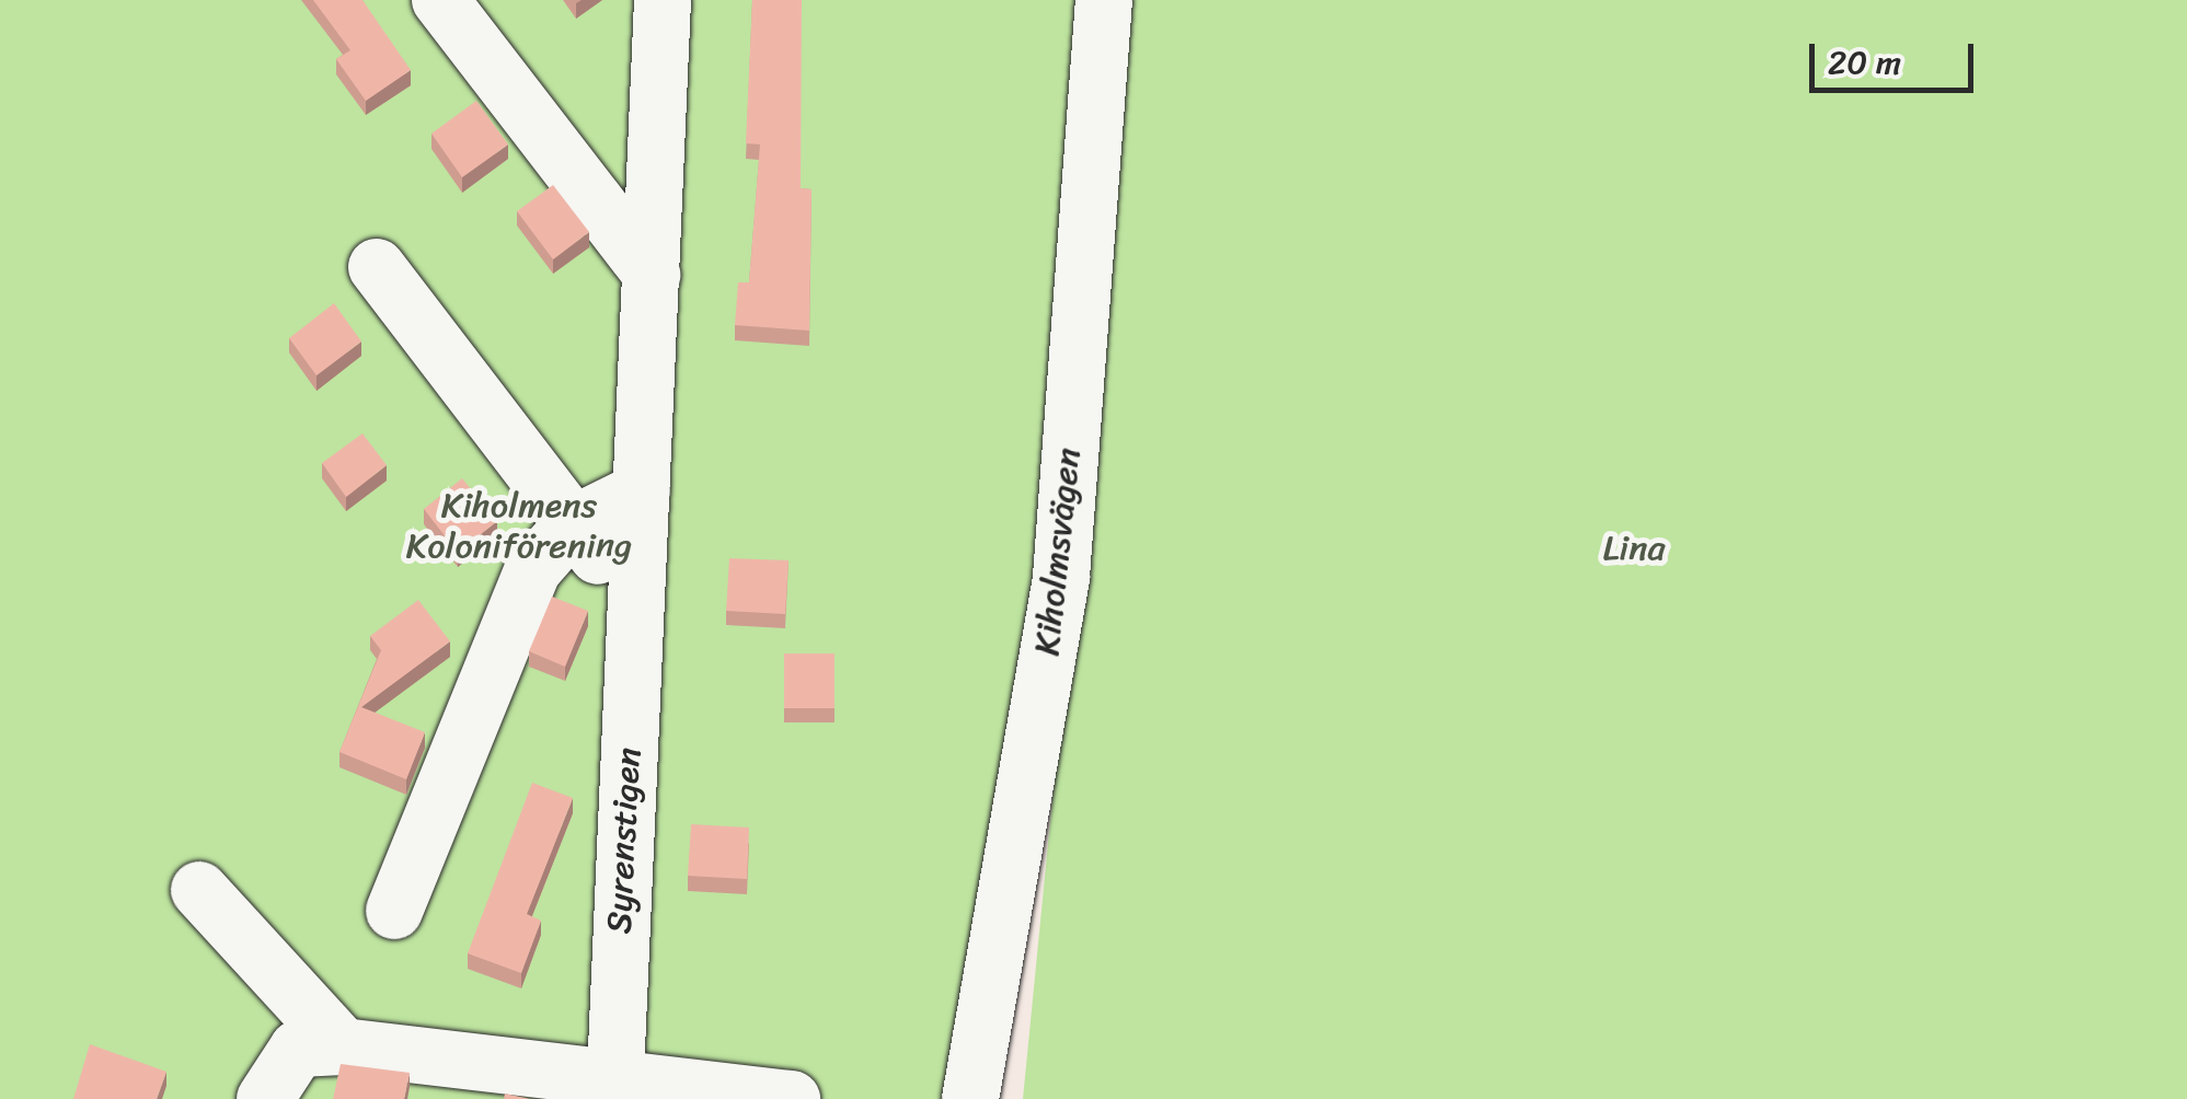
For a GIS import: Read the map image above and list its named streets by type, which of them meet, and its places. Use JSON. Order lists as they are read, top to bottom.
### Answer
{
  "streets": {
    "street": ["Kiholmsvägen", "Syrenstigen"]
  },
  "parks": ["Kiholmens Koloniförening", "Lina"],
  "scale_bar": "20 m"
}
